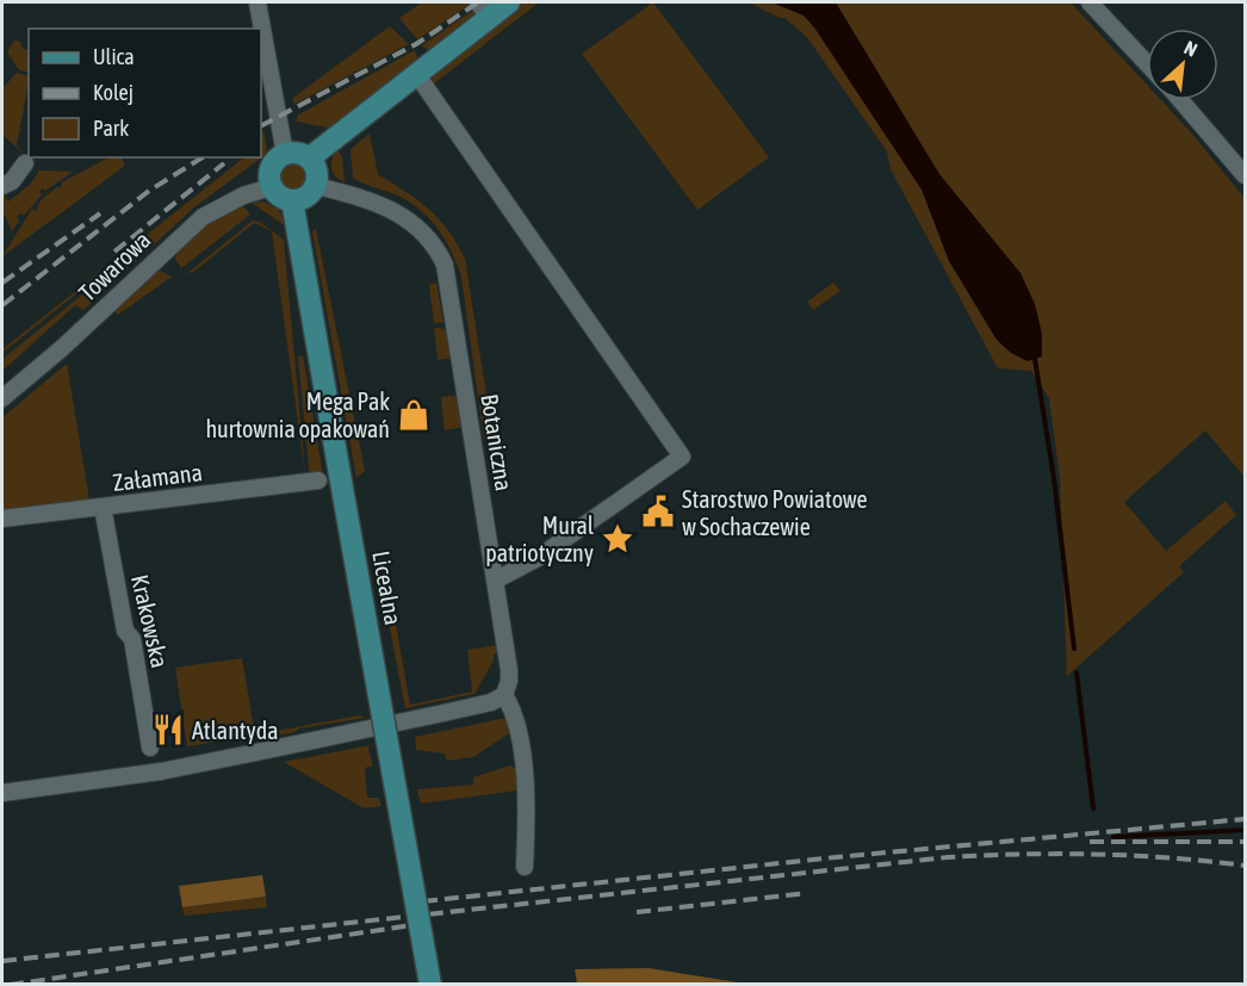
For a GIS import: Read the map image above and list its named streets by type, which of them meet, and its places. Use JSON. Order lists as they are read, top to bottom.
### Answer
{
  "streets": {
    "main road": ["Licealna"],
    "street": [
      "Towarowa",
      "Botaniczna",
      "Załamana",
      "Krakowska"
    ]
  },
  "crossings": [
    ["Towarowa", "Botaniczna"],
    ["Towarowa", "Licealna"],
    ["Botaniczna", "Licealna"],
    ["Załamana", "Licealna"],
    ["Załamana", "Krakowska"]
  ],
  "places": {
    "shop": ["Mega Pak hurtownia opakowań"],
    "public building": ["Starostwo Powiatowe w Sochaczewie"],
    "place": ["Mural patriotyczny"],
    "restaurant": ["Atlantyda"]
  },
  "legend": ["Ulica", "Kolej", "Park"],
  "north": "top right"
}
